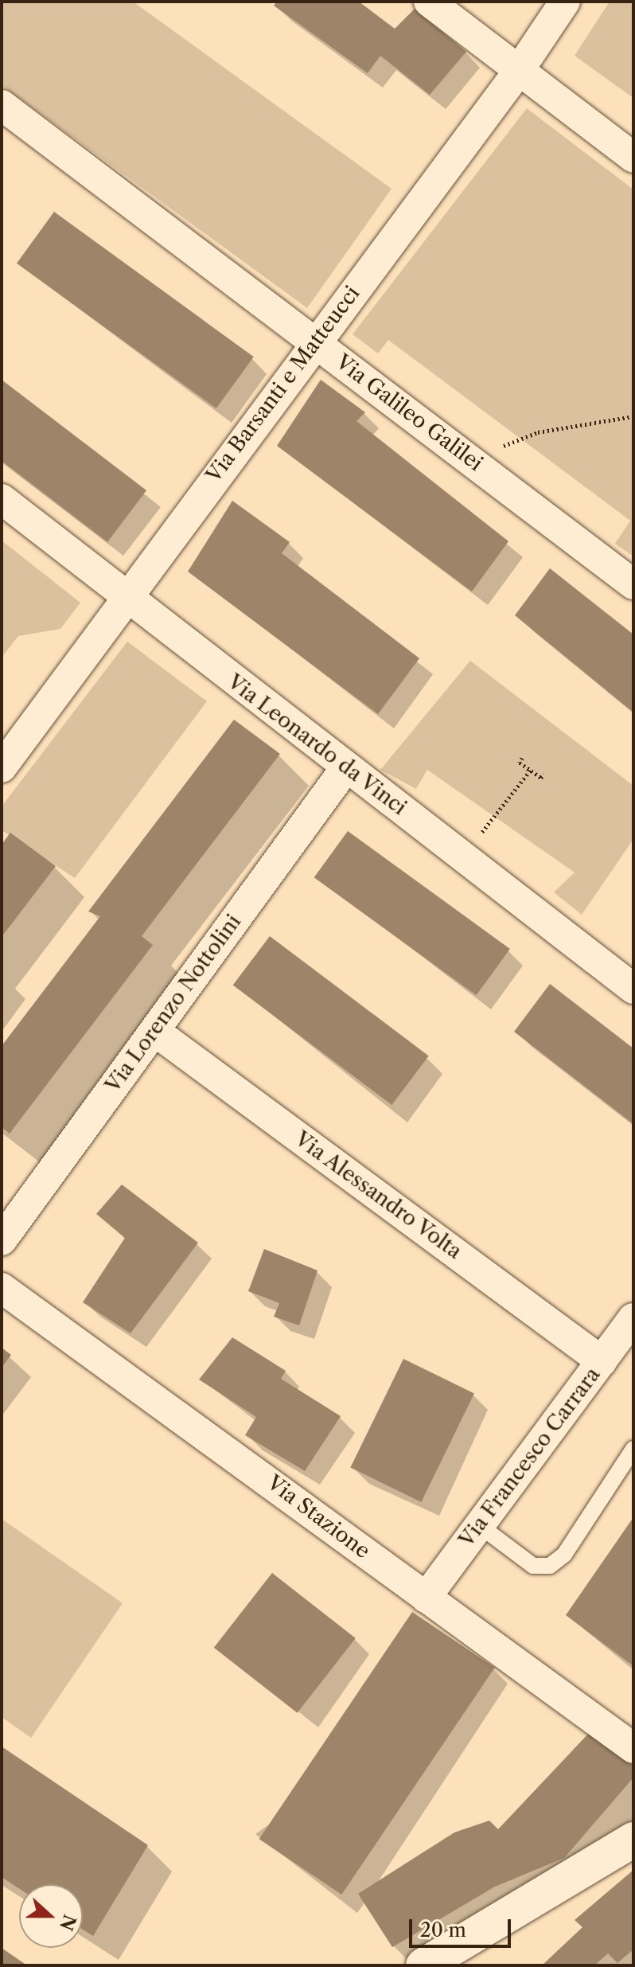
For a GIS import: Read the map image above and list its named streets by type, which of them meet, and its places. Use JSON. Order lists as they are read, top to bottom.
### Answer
{
  "streets": {
    "street": [
      "Via Barsanti e Matteucci",
      "Via Galileo Galilei",
      "Via Leonardo da Vinci",
      "Via Lorenzo Nottolini",
      "Via Alessandro Volta",
      "Via Francesco Carrara",
      "Via Stazione"
    ]
  },
  "crossings": [
    ["Via Barsanti e Matteucci", "Via Galileo Galilei"],
    ["Via Barsanti e Matteucci", "Via Leonardo da Vinci"],
    ["Via Leonardo da Vinci", "Via Lorenzo Nottolini"],
    ["Via Lorenzo Nottolini", "Via Alessandro Volta"],
    ["Via Alessandro Volta", "Via Francesco Carrara"],
    ["Via Francesco Carrara", "Via Stazione"]
  ],
  "scale_bar": "20 m",
  "north": "right"
}
